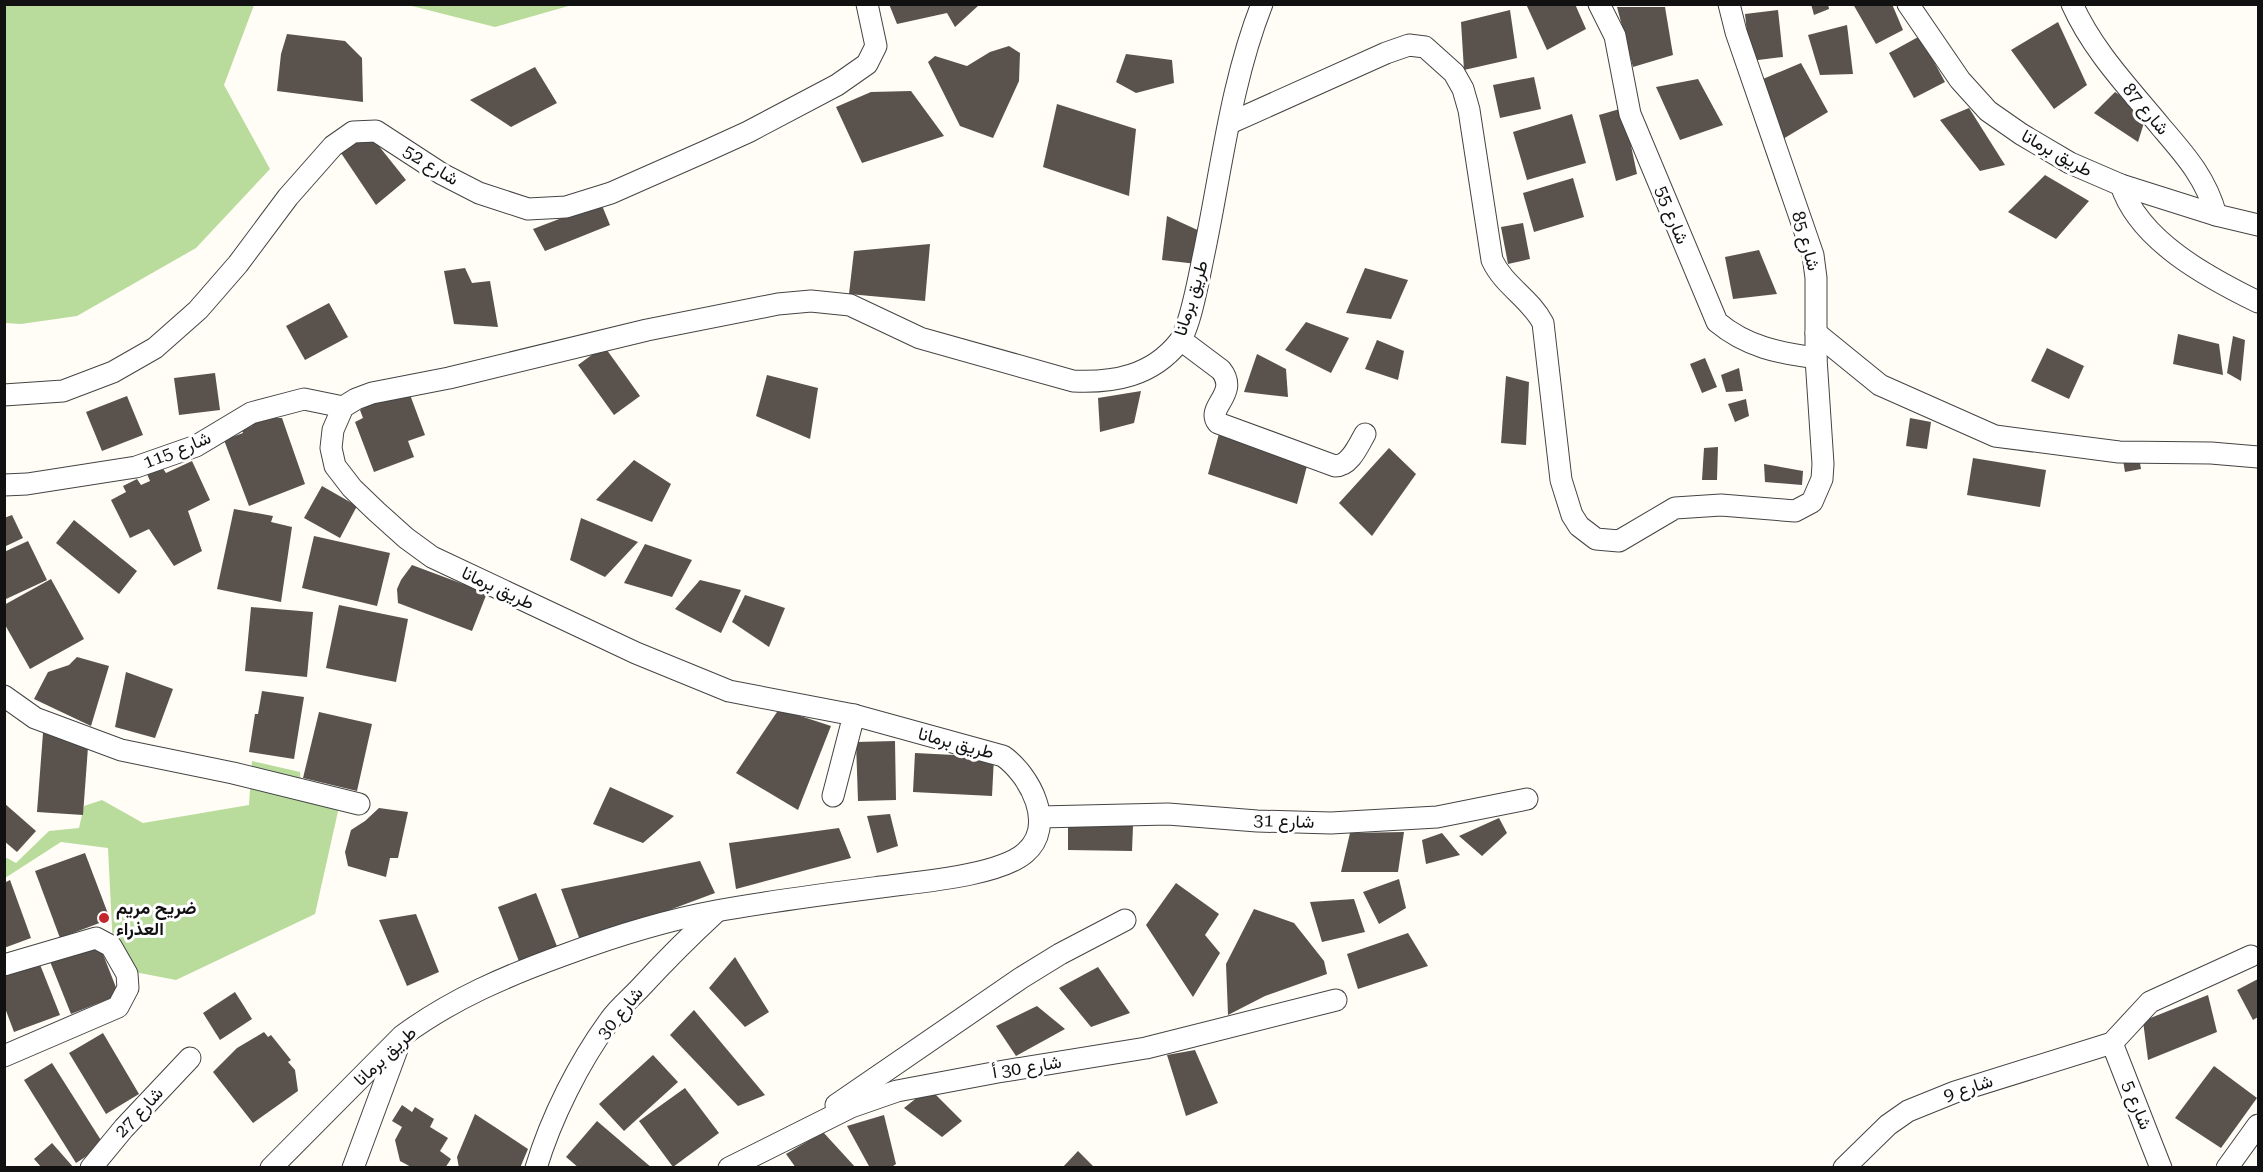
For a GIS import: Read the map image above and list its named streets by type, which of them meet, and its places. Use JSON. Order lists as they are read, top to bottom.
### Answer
{
  "streets": {
    "street": [
      "شارع 87",
      "طريق برمانا",
      "شارع 52",
      "شارع 55",
      "شارع 85",
      "شارع 115",
      "شارع 31",
      "شارع 30",
      "شارع 30 أ",
      "شارع 9",
      "شارع 5",
      "شارع 27"
    ]
  },
  "crossings": [
    ["شارع 87", "طريق برمانا"],
    ["طريق برمانا", "شارع 85"],
    ["طريق برمانا", "شارع 115"],
    ["طريق برمانا", "شارع 31"],
    ["طريق برمانا", "شارع 30"],
    ["شارع 55", "شارع 85"],
    ["شارع 9", "شارع 5"]
  ],
  "places": ["ضريح مريم العذراء"]
}
